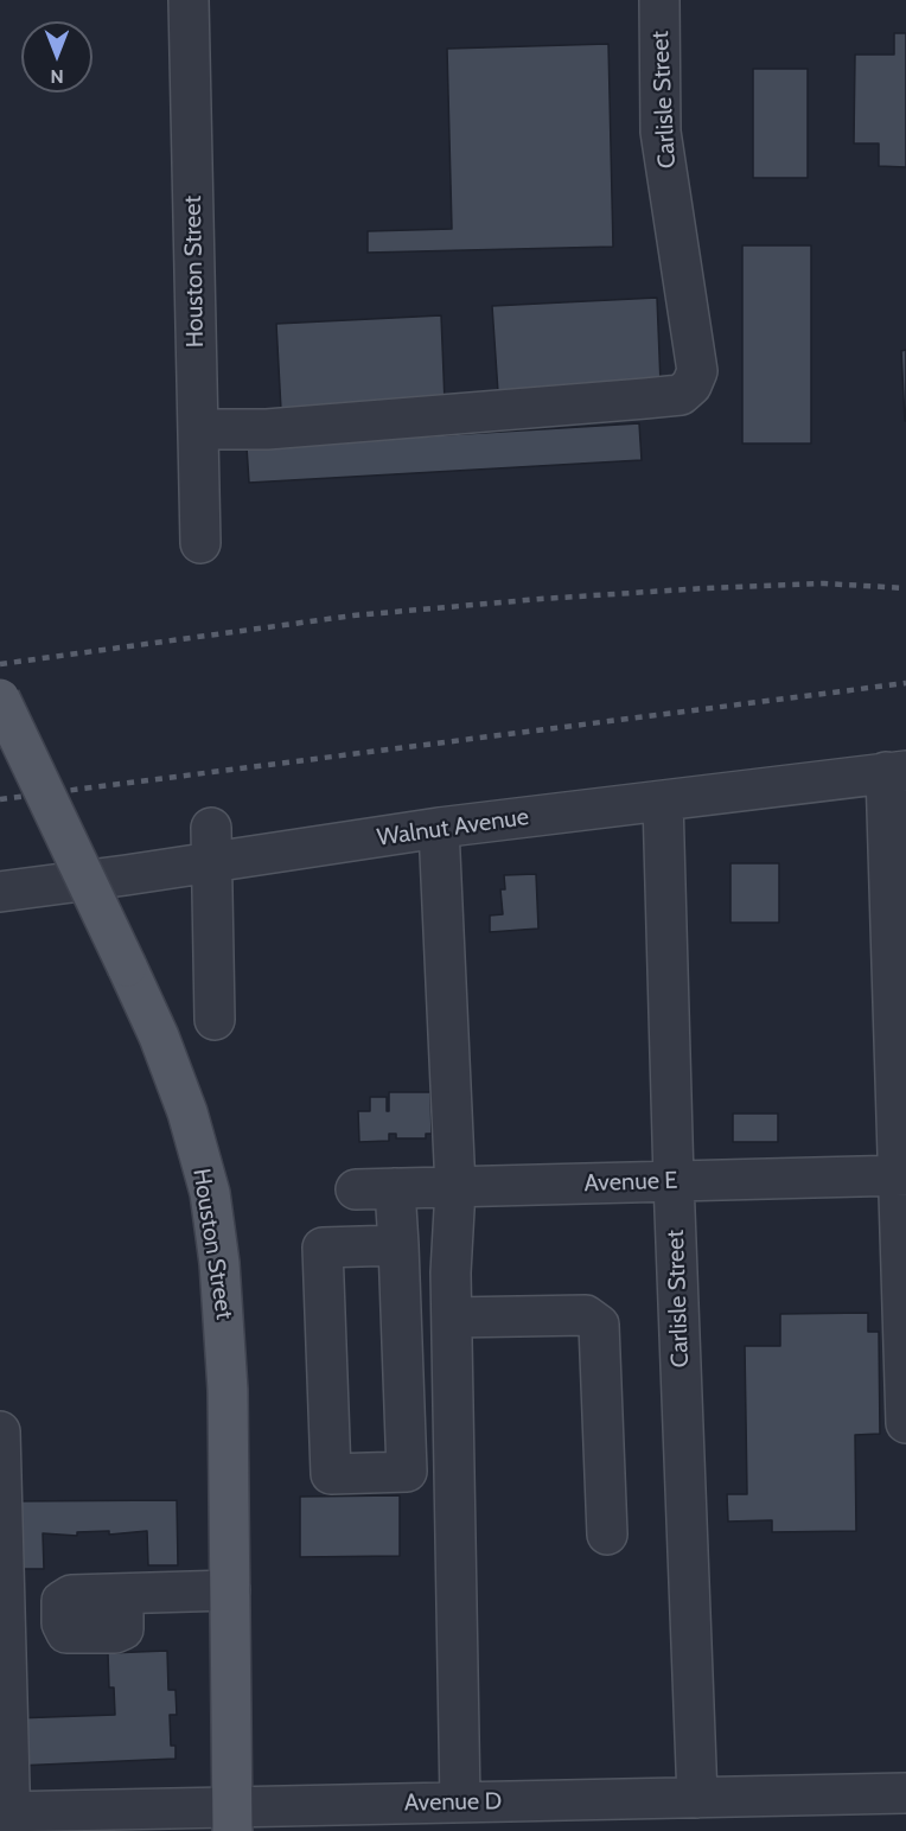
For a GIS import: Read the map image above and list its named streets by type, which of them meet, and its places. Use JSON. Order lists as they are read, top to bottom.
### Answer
{
  "streets": {
    "main road": ["Houston Street"],
    "street": [
      "Carlisle Street",
      "Walnut Avenue",
      "Avenue E",
      "Avenue D"
    ]
  },
  "crossings": [
    ["Carlisle Street", "Houston Street"],
    ["Carlisle Street", "Walnut Avenue"],
    ["Carlisle Street", "Avenue E"],
    ["Carlisle Street", "Avenue D"],
    ["Houston Street", "Avenue D"]
  ],
  "north": "bottom"
}
